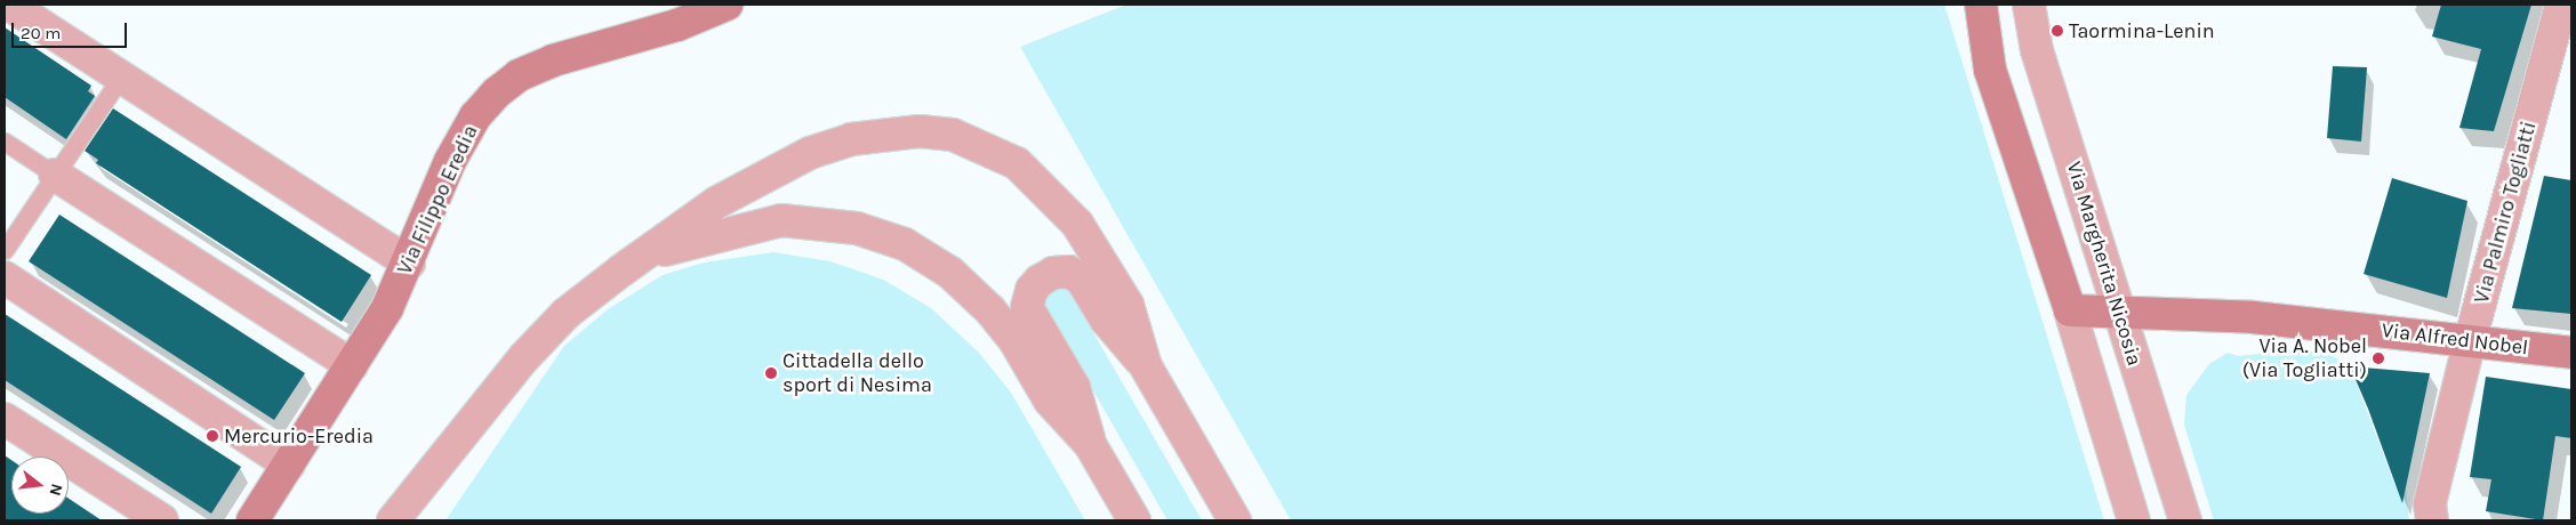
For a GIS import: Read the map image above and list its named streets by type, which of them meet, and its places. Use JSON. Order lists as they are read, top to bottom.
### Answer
{
  "streets": {
    "main road": ["Via Filippo Eredia", "Via Alfred Nobel"],
    "street": ["Via Palmiro Togliatti", "Via Margherita Nicosia"]
  },
  "crossings": [
    ["Via Palmiro Togliatti", "Via Alfred Nobel"],
    ["Via Margherita Nicosia", "Via Alfred Nobel"]
  ],
  "places": [
    "Taormina-Lenin",
    "Via A. Nobel (Via Togliatti)",
    "Cittadella dello sport di Nesima",
    "Mercurio-Eredia"
  ],
  "scale_bar": "20 m",
  "north": "right"
}
